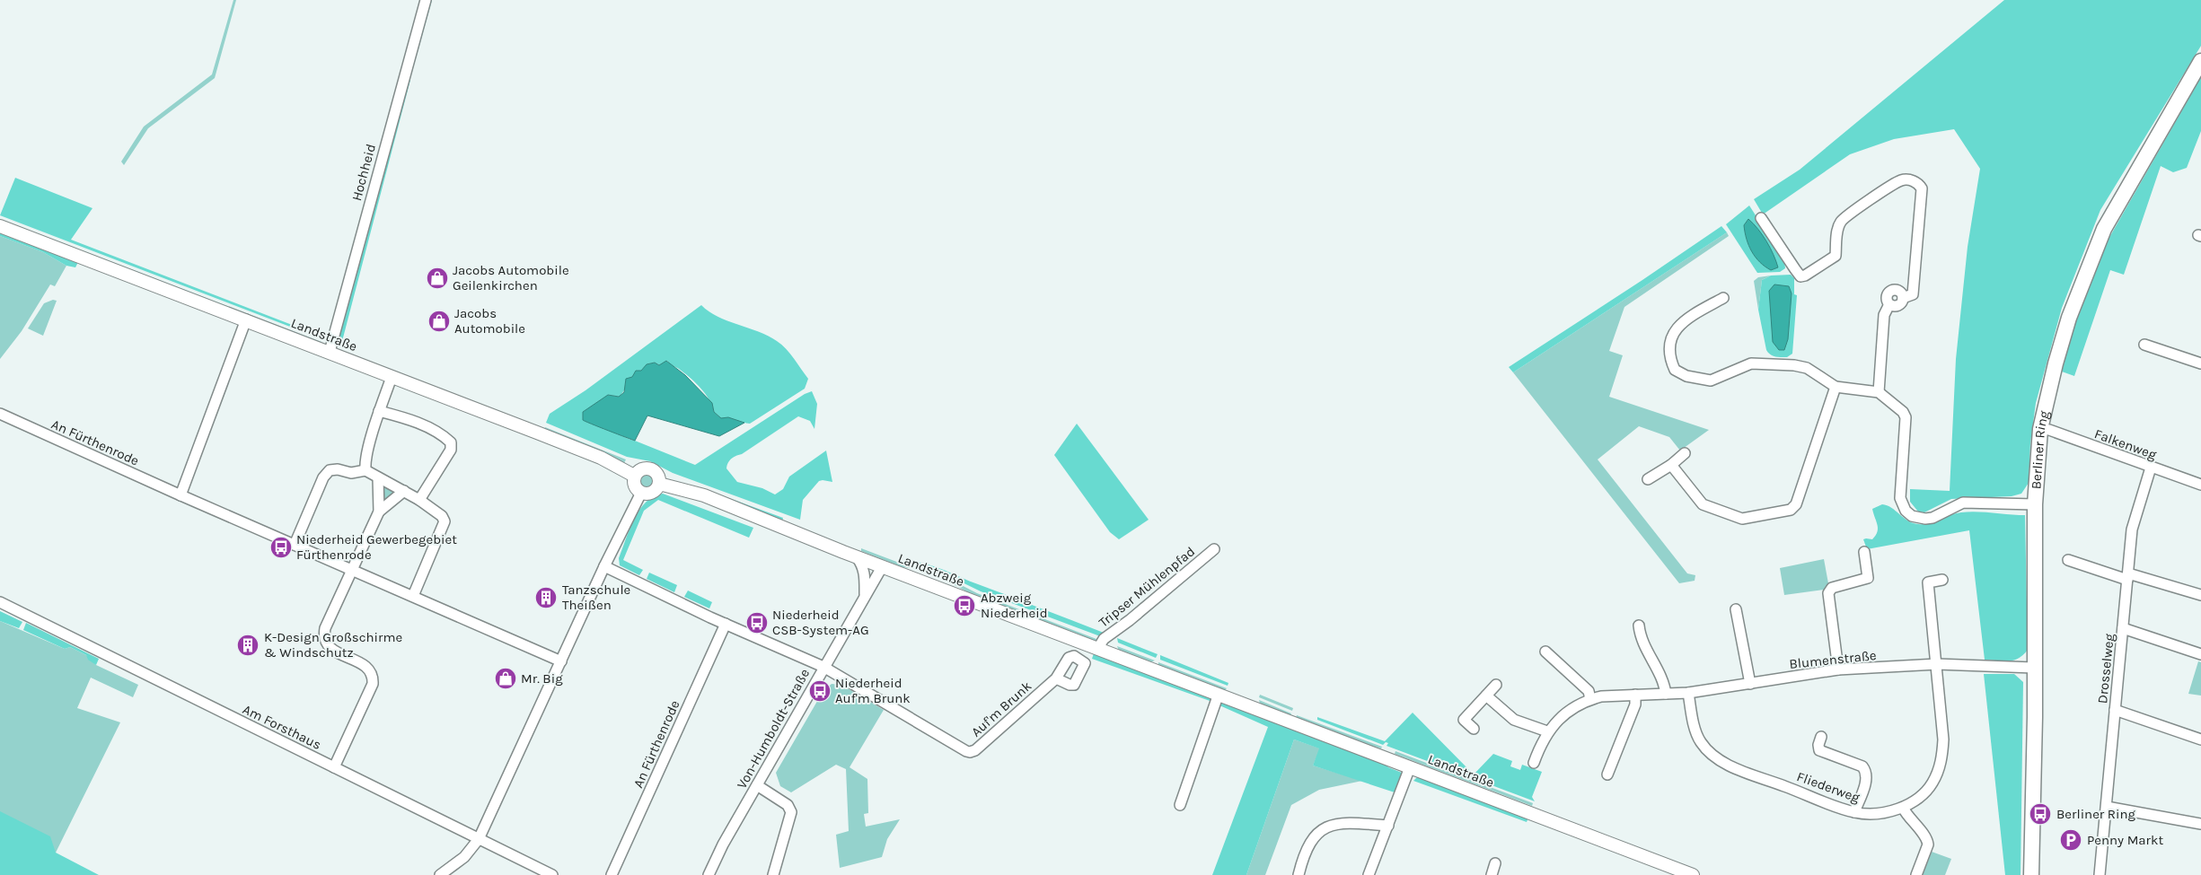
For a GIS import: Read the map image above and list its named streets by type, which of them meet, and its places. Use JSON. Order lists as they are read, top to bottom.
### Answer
{
  "streets": {
    "main road": ["Berliner Ring"],
    "street": [
      "Hochheid",
      "Landstraße",
      "An Fürthenrode",
      "Falkenweg",
      "Tripser Mühlenpfad",
      "Blumenstraße",
      "Drosselweg",
      "Auf'm Brunk",
      "Am Forsthaus",
      "Von-Humboldt-Straße",
      "Fliederweg"
    ]
  },
  "crossings": [
    ["Hochheid", "Landstraße"],
    ["Landstraße", "Tripser Mühlenpfad"],
    ["Landstraße", "Von-Humboldt-Straße"],
    ["Falkenweg", "Berliner Ring"],
    ["Falkenweg", "Drosselweg"],
    ["Berliner Ring", "Blumenstraße"],
    ["Blumenstraße", "Fliederweg"],
    ["Auf'm Brunk", "Von-Humboldt-Straße"]
  ],
  "places": {
    "shop": ["Jacobs Automobile Geilenkirchen", "Jacobs Automobile", "Mr. Big"],
    "bus stop": [
      "Niederheid Gewerbegebiet Fürthenrode",
      "Abzweig Niederheid",
      "Niederheid CSB-System-AG",
      "Niederheid Auf'm Brunk",
      "Berliner Ring"
    ],
    "building": ["Tanzschule Theißen", "K-Design Großschirme & Windschutz"],
    "parking": ["Penny Markt"]
  }
}
